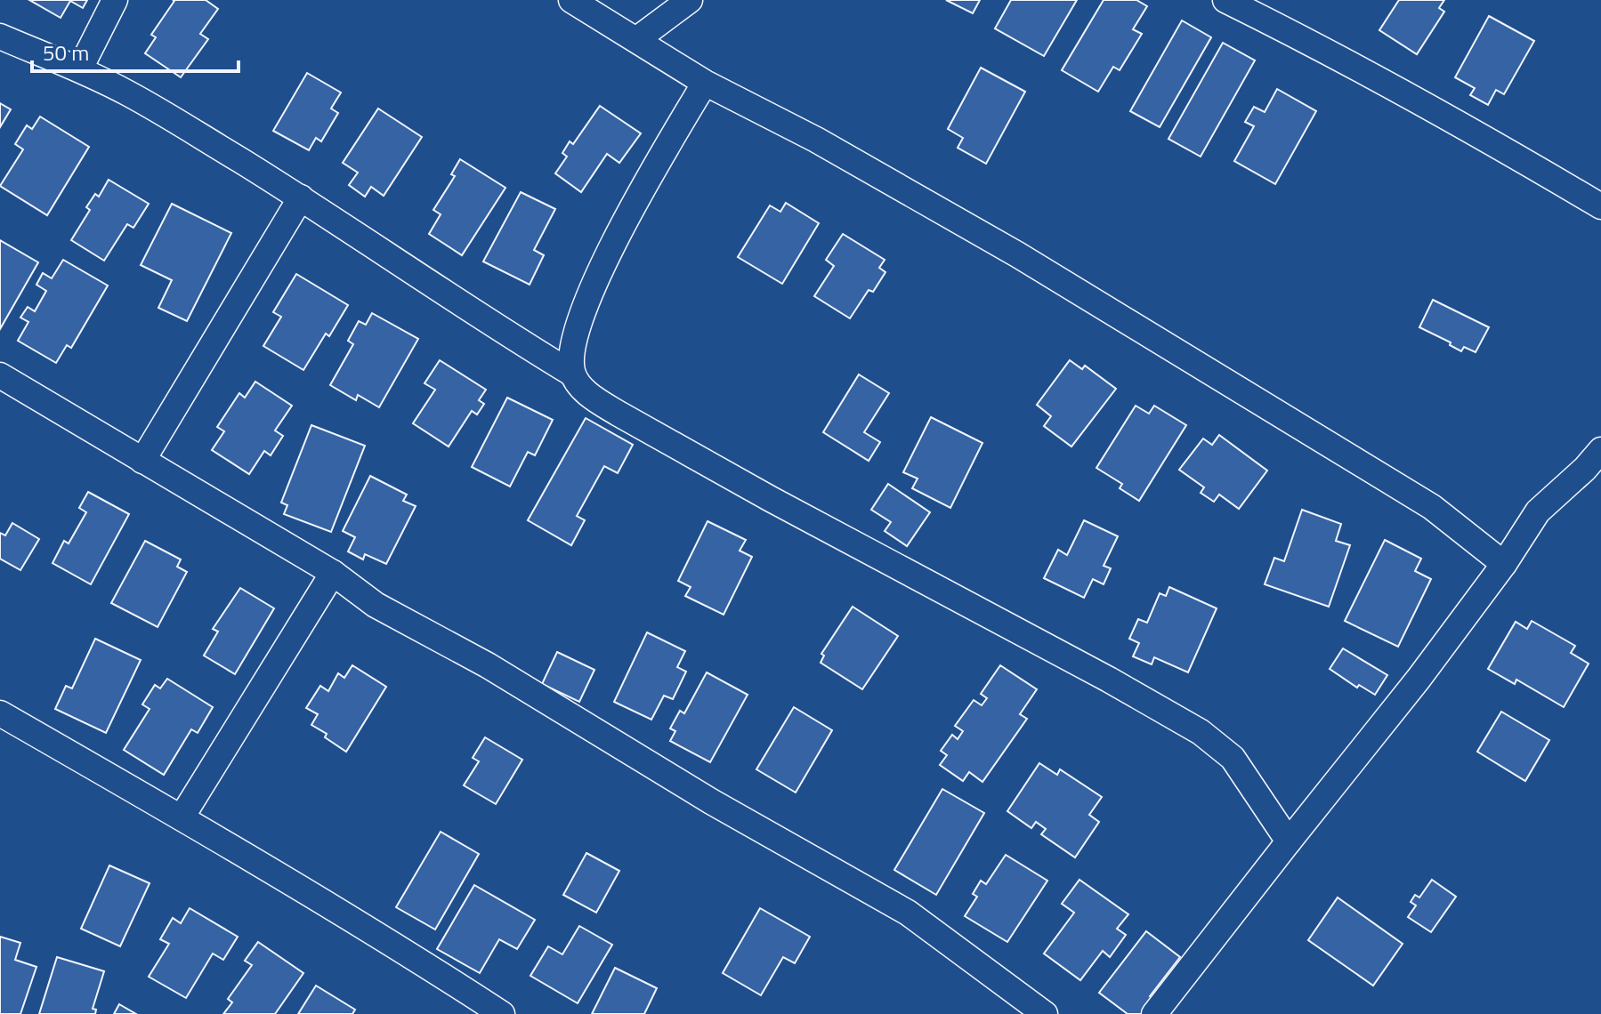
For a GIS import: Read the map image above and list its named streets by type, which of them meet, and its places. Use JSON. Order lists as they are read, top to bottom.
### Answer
{
  "scale_bar": "50 m"
}
